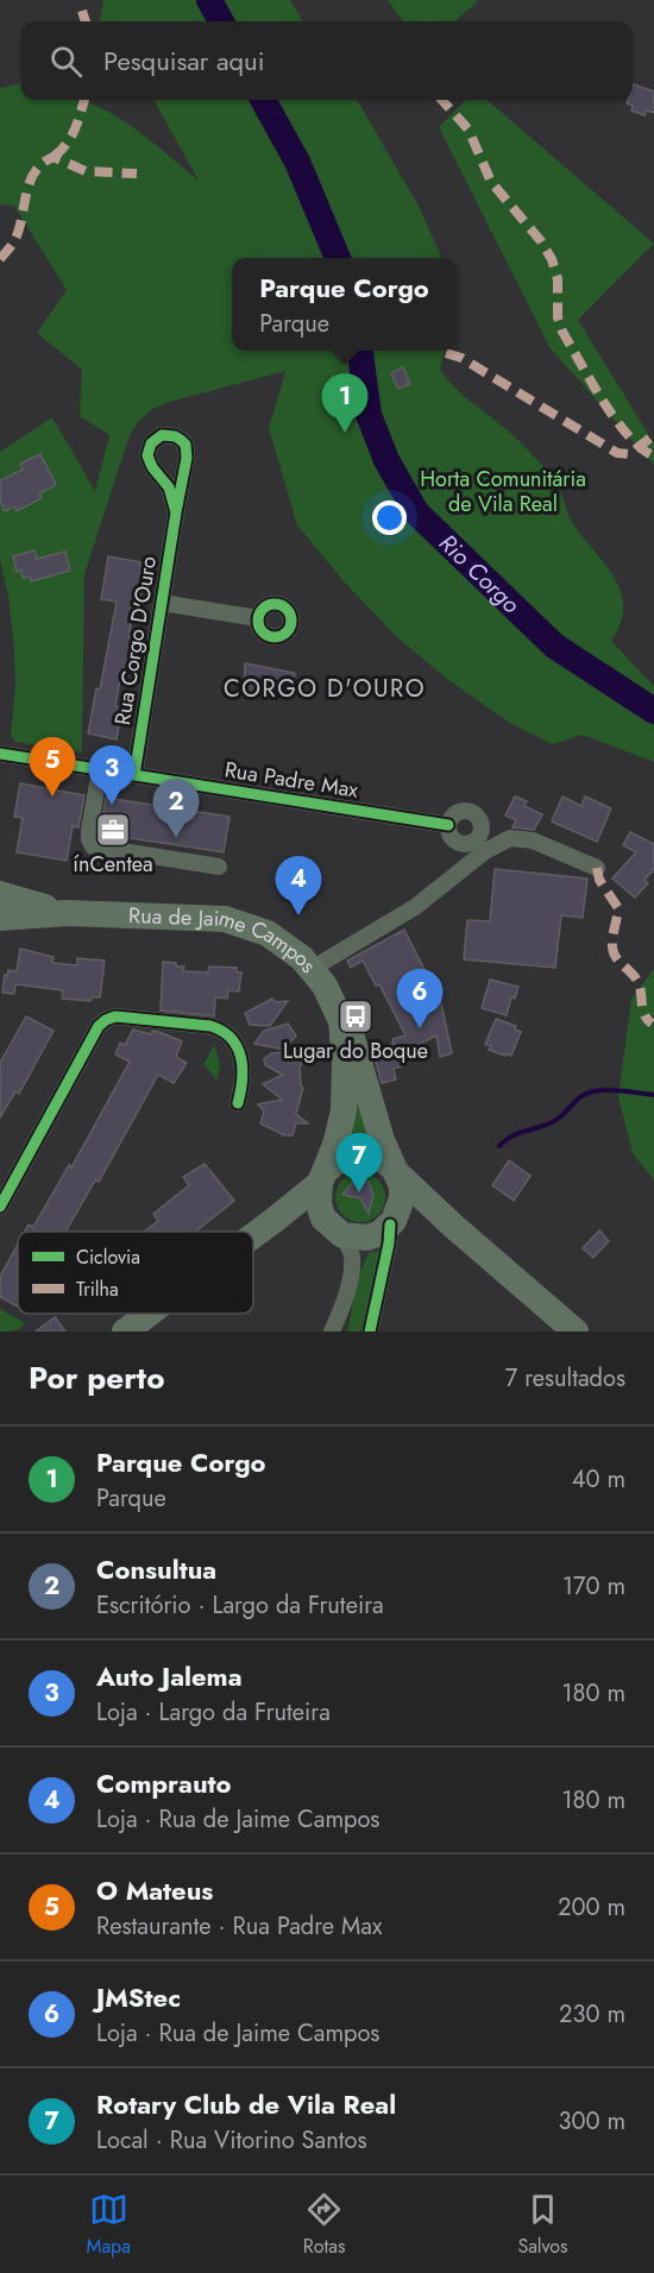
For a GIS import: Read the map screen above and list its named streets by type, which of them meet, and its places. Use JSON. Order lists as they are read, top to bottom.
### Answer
{
  "streets": {
    "main road": ["Rua de Jaime Campos"],
    "street": ["Rua Corgo D'Ouro", "Rua Padre Max"]
  },
  "crossings": [
    ["Rua Corgo D'Ouro", "Rua Padre Max"]
  ],
  "districts": ["CORGO D'OURO"],
  "water": ["Rio Corgo"],
  "parks": ["Horta Comunitária de Vila Real"],
  "places": {
    "office": ["ínCentea"],
    "bus stop": ["Lugar do Boque"]
  },
  "legend": ["Ciclovia", "Trilha"],
  "page": {
    "search": "Pesquisar aqui",
    "popup": ["Parque Corgo", "Parque"],
    "pins": [
      "1",
      "5",
      "3",
      "2",
      "4",
      "6",
      "7"
    ],
    "heading": ["Por perto", "7 resultados"],
    "list": [
      {
        "mark": "1",
        "name": "Parque Corgo",
        "note": "Parque",
        "value": "40 m"
      },
      {
        "mark": "2",
        "name": "Consultua",
        "note": "Escritório · Largo da Fruteira",
        "value": "170 m"
      },
      {
        "mark": "3",
        "name": "Auto Jalema",
        "note": "Loja · Largo da Fruteira",
        "value": "180 m"
      },
      {
        "mark": "4",
        "name": "Comprauto",
        "note": "Loja · Rua de Jaime Campos",
        "value": "180 m"
      },
      {
        "mark": "5",
        "name": "O Mateus",
        "note": "Restaurante · Rua Padre Max",
        "value": "200 m"
      },
      {
        "mark": "6",
        "name": "JMStec",
        "note": "Loja · Rua de Jaime Campos",
        "value": "230 m"
      },
      {
        "mark": "7",
        "name": "Rotary Club de Vila Real",
        "note": "Local · Rua Vitorino Santos",
        "value": "300 m"
      }
    ],
    "nav": ["Mapa", "Rotas", "Salvos"]
  }
}
